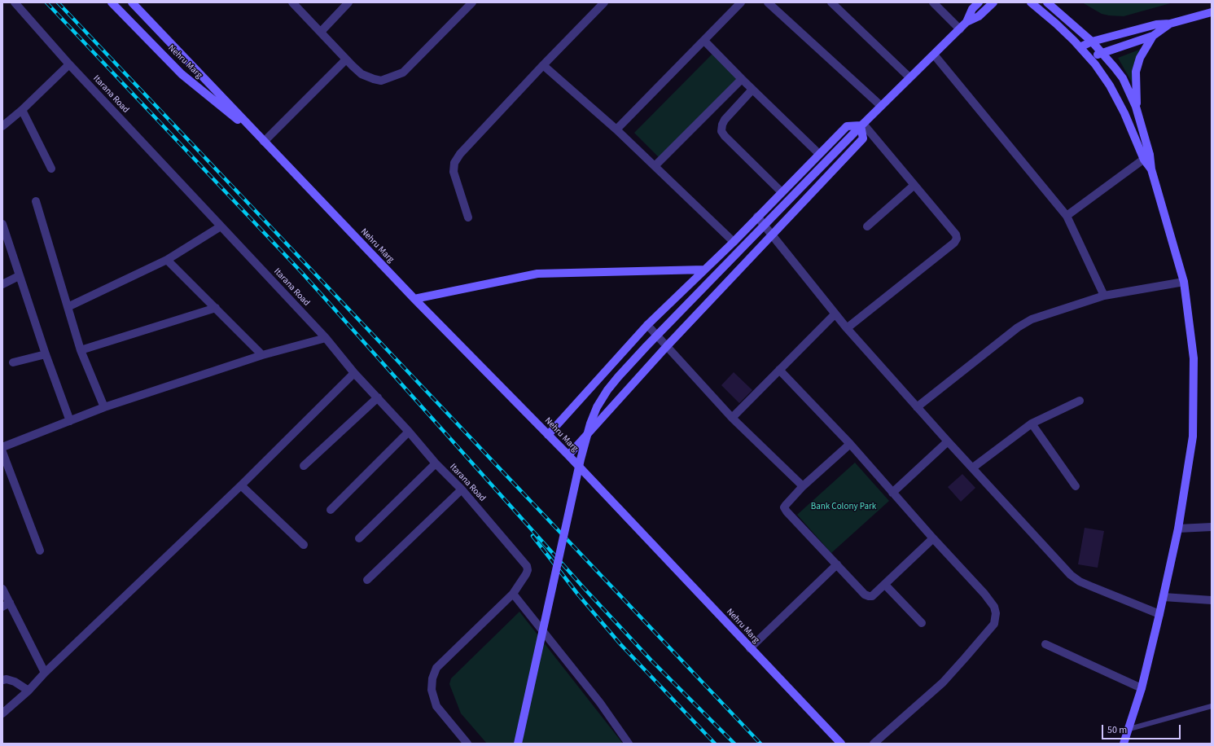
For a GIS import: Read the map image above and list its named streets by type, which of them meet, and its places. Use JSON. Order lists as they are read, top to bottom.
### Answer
{
  "streets": {
    "street": ["Nehru Marg", "Itarana Road"]
  },
  "parks": ["Bank Colony Park"],
  "scale_bar": "50 m"
}
